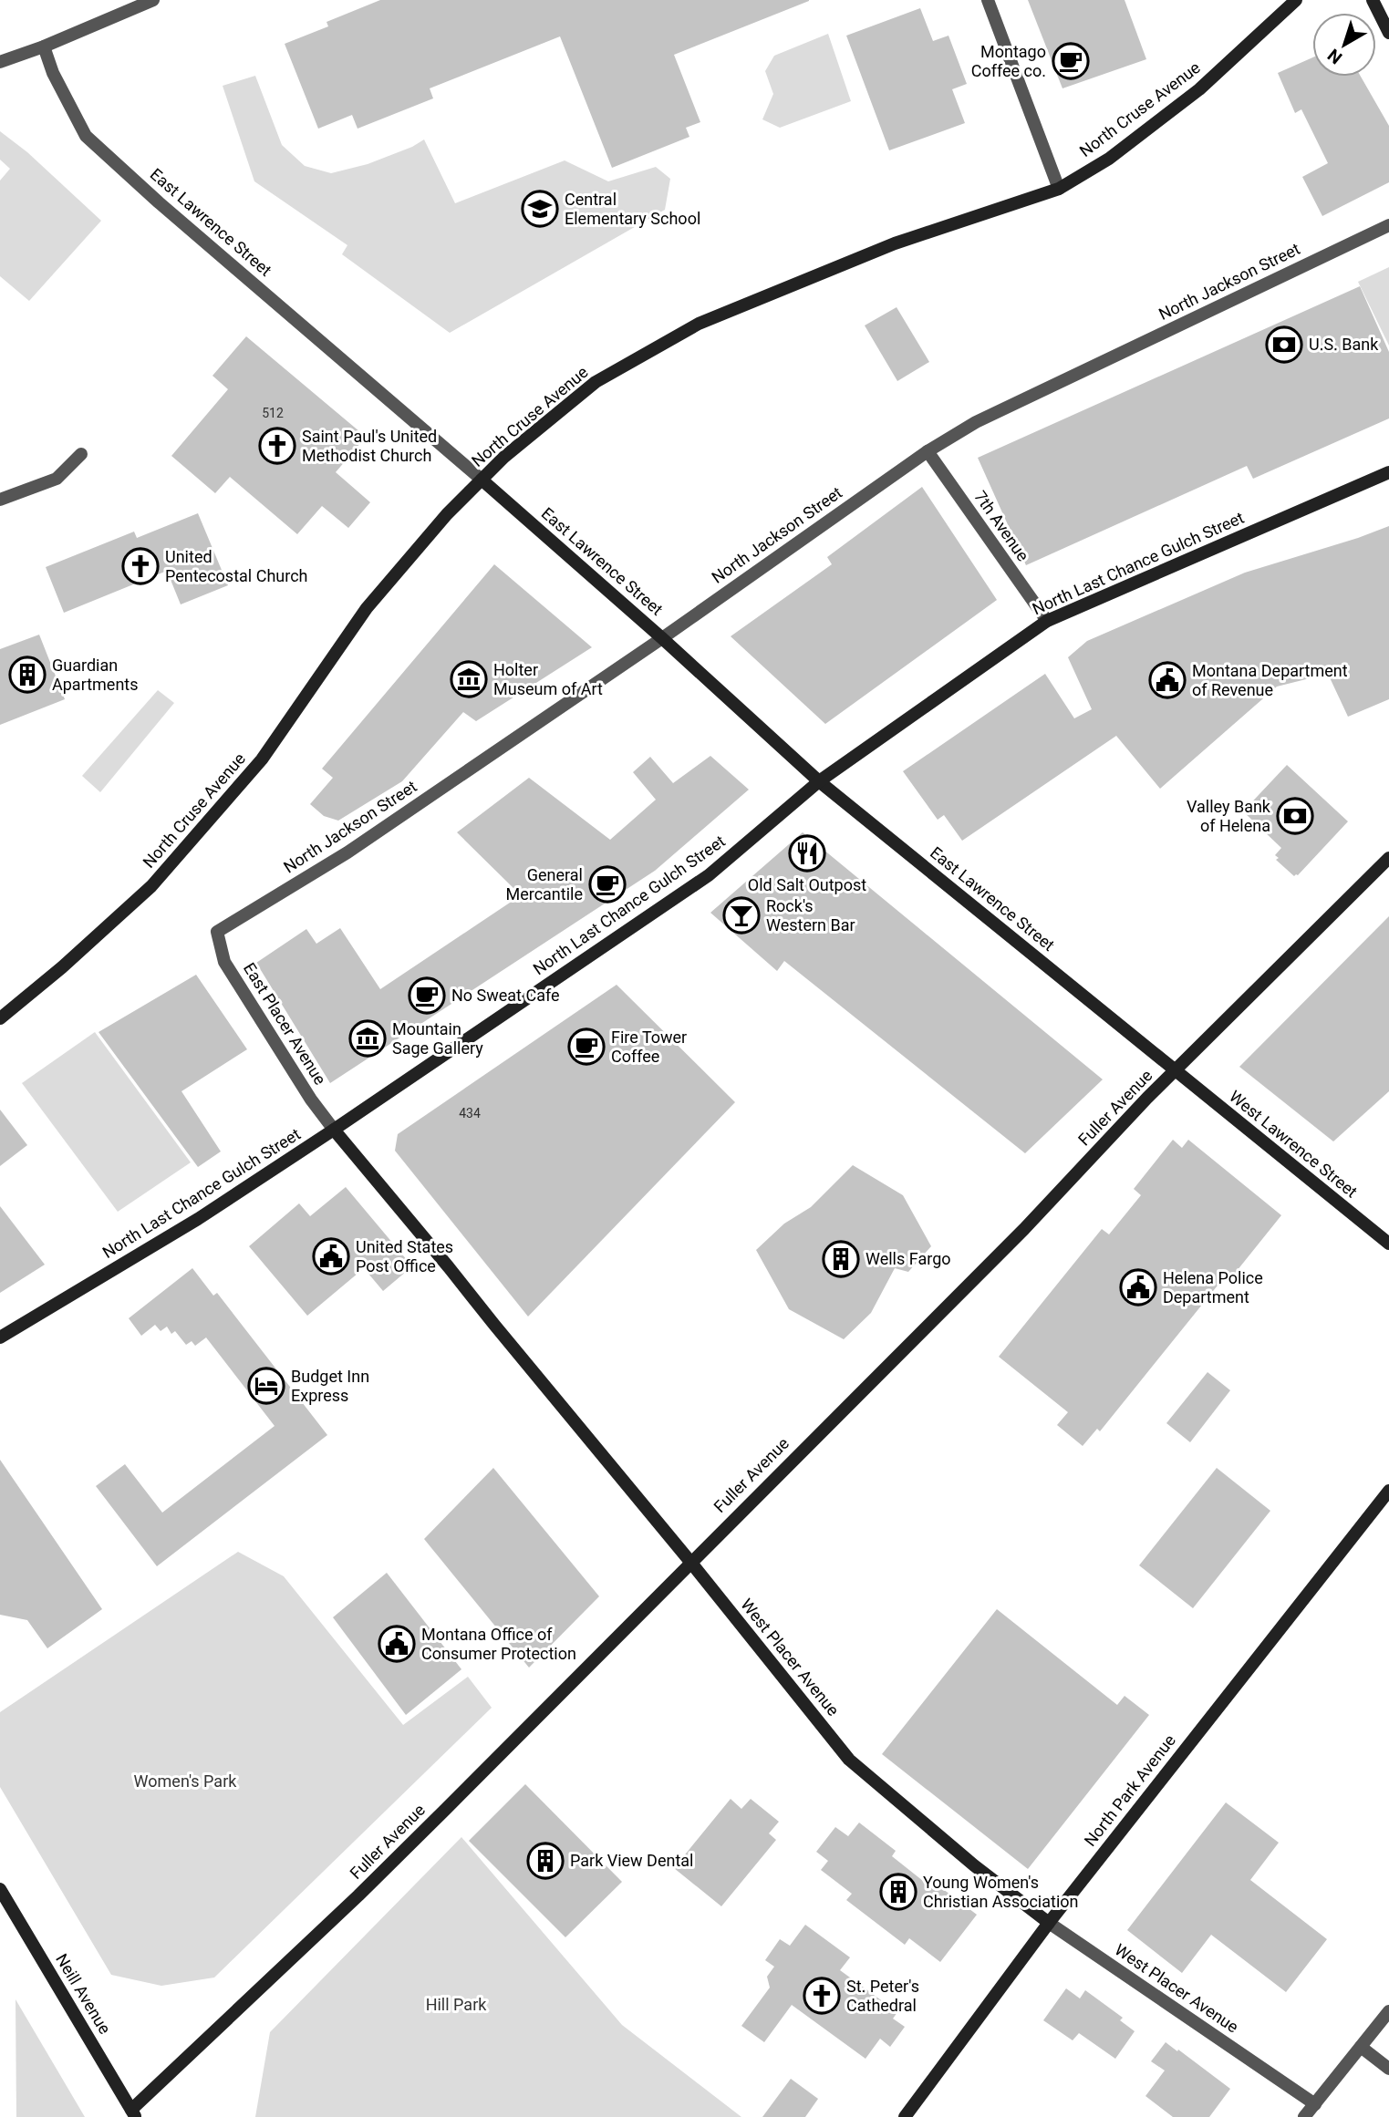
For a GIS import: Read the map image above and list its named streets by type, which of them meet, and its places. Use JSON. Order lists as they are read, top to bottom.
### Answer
{
  "streets": {
    "street": [
      "North Cruse Avenue",
      "East Lawrence Street",
      "North Jackson Street",
      "7th Avenue",
      "North Last Chance Gulch Street",
      "East Placer Avenue",
      "Fuller Avenue",
      "West Lawrence Street",
      "West Placer Avenue",
      "North Park Avenue",
      "Neill Avenue"
    ]
  },
  "crossings": [
    ["North Cruse Avenue", "East Lawrence Street"],
    ["East Lawrence Street", "North Jackson Street"],
    ["East Lawrence Street", "North Last Chance Gulch Street"],
    ["East Lawrence Street", "Fuller Avenue"],
    ["East Lawrence Street", "West Lawrence Street"],
    ["North Jackson Street", "7th Avenue"],
    ["North Jackson Street", "East Placer Avenue"],
    ["7th Avenue", "North Last Chance Gulch Street"],
    ["North Last Chance Gulch Street", "East Placer Avenue"],
    ["North Last Chance Gulch Street", "West Placer Avenue"],
    ["East Placer Avenue", "West Placer Avenue"],
    ["Fuller Avenue", "West Lawrence Street"],
    ["Fuller Avenue", "West Placer Avenue"],
    ["Fuller Avenue", "Neill Avenue"],
    ["West Placer Avenue", "North Park Avenue"]
  ],
  "parks": ["Women's Park", "Hill Park"],
  "places": {
    "cafe": [
      "Montago Coffee co.",
      "General Mercantile",
      "No Sweat Cafe",
      "Fire Tower Coffee"
    ],
    "school or university": ["Central Elementary School"],
    "bank": ["U.S. Bank", "Valley Bank of Helena"],
    "church": ["Saint Paul's United Methodist Church", "United Pentecostal Church", "St. Peter's Cathedral"],
    "building": [
      "Guardian Apartments",
      "Wells Fargo",
      "Park View Dental",
      "Young Women's Christian Association"
    ],
    "museum": ["Holter Museum of Art", "Mountain Sage Gallery"],
    "public building": [
      "Montana Department of Revenue",
      "United States Post Office",
      "Helena Police Department",
      "Montana Office of Consumer Protection"
    ],
    "restaurant": ["Old Salt Outpost"],
    "bar": ["Rock's Western Bar"],
    "hotel": ["Budget Inn Express"]
  },
  "house_numbers": ["512", "434"],
  "north": "bottom left"
}
